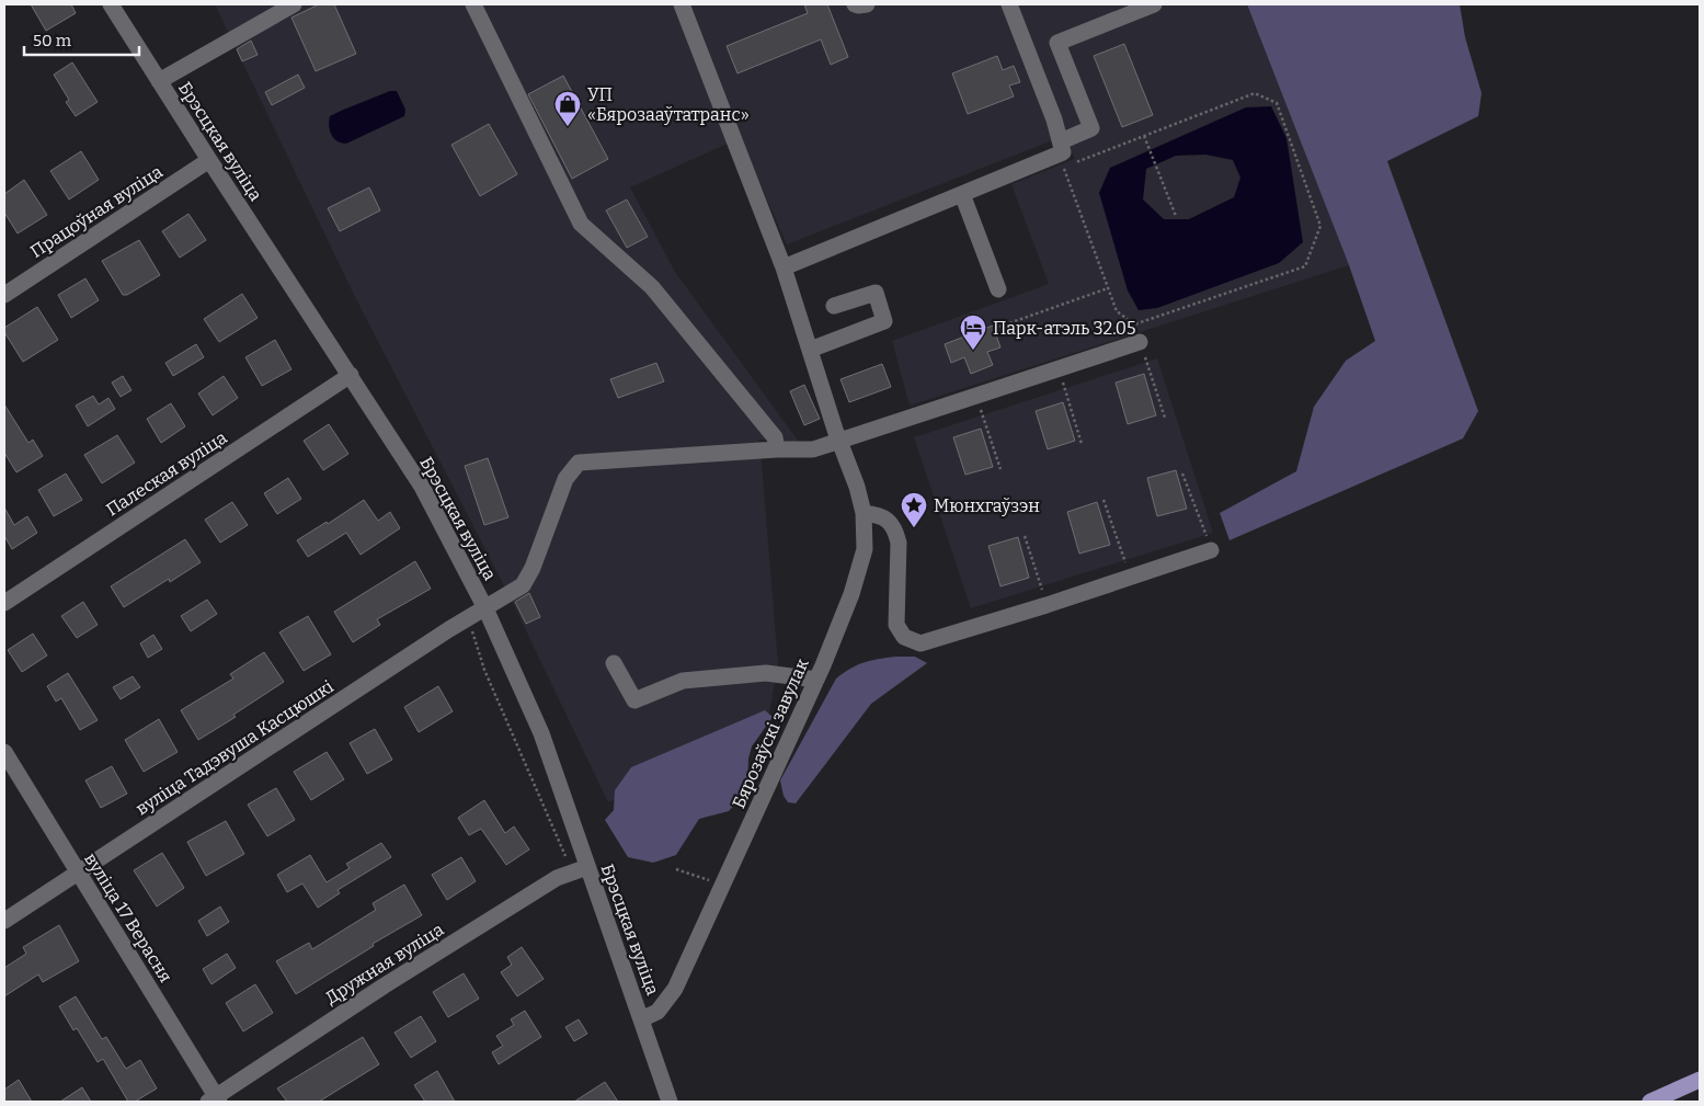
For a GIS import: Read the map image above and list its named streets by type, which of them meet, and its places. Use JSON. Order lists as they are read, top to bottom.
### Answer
{
  "streets": {
    "street": [
      "Брэсцкая вуліца",
      "Працоўная вуліца",
      "Палеская вуліца",
      "Бярозаўскі завулак",
      "вуліца Тадэвуша Касцюшкі",
      "вуліца 17 Верасня",
      "Дружная вуліца"
    ]
  },
  "crossings": [
    ["Брэсцкая вуліца", "Працоўная вуліца"],
    ["Брэсцкая вуліца", "Палеская вуліца"],
    ["Брэсцкая вуліца", "Бярозаўскі завулак"],
    ["Брэсцкая вуліца", "вуліца Тадэвуша Касцюшкі"],
    ["Брэсцкая вуліца", "Дружная вуліца"],
    ["Бярозаўскі завулак", "вуліца Тадэвуша Касцюшкі"],
    ["вуліца Тадэвуша Касцюшкі", "вуліца 17 Верасня"],
    ["вуліца 17 Верасня", "Дружная вуліца"]
  ],
  "places": {
    "shop": ["УП «Бярозааўтатранс»"],
    "hotel": ["Парк-атэль 32.05"],
    "place": ["Мюнхгаўзэн"]
  },
  "scale_bar": "50 m"
}
